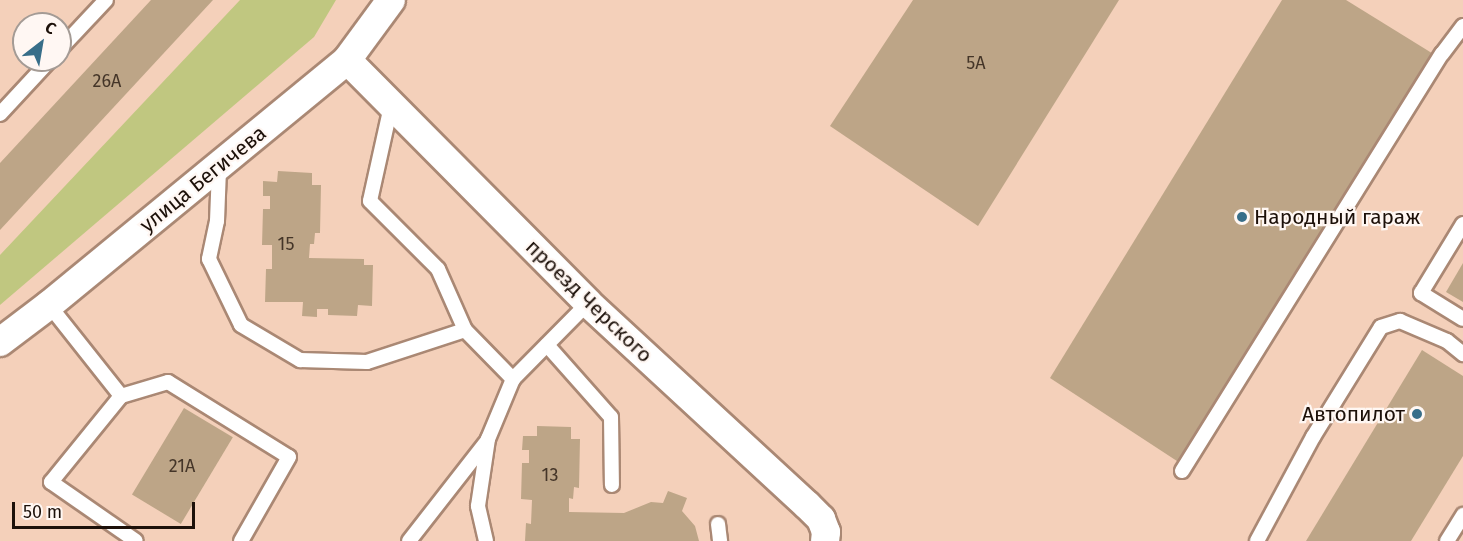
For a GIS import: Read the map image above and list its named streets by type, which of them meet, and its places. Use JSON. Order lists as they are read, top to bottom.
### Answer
{
  "streets": {
    "street": ["улица Бегичева", "проезд Черского"]
  },
  "crossings": [
    ["улица Бегичева", "проезд Черского"]
  ],
  "places": ["Народный гараж", "Автопилот"],
  "house_numbers": [
    "5A",
    "26А",
    "15",
    "21А",
    "13"
  ],
  "scale_bar": "50 m",
  "north": "top right"
}
